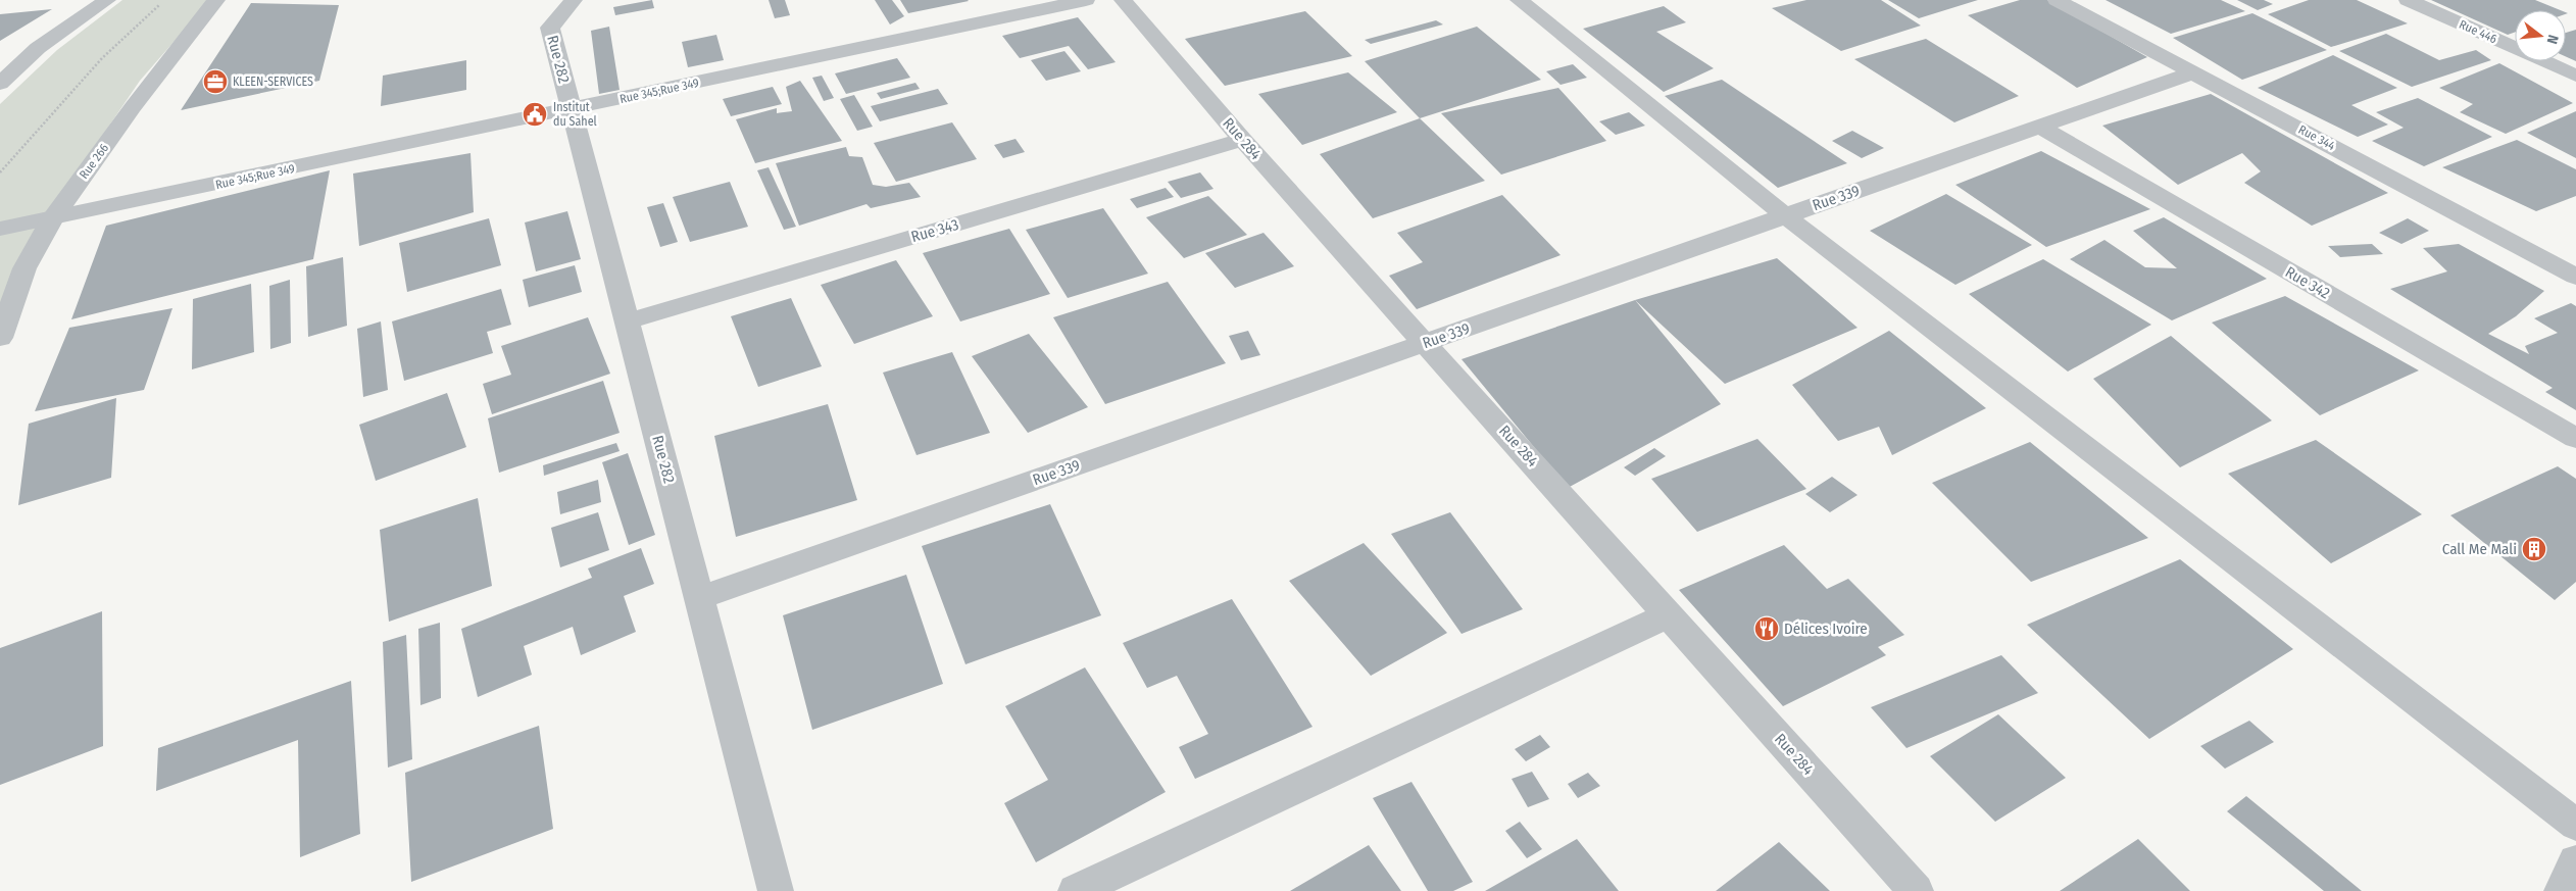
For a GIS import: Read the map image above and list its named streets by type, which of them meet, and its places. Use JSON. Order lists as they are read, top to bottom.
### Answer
{
  "streets": {
    "street": [
      "Rue 446",
      "Rue 282",
      "Rue 345;Rue 349",
      "Rue 344",
      "Rue 284",
      "Rue 266",
      "Rue 339",
      "Rue 343",
      "Rue 342"
    ]
  },
  "crossings": [
    ["Rue 282", "Rue 345;Rue 349"],
    ["Rue 282", "Rue 339"],
    ["Rue 282", "Rue 343"],
    ["Rue 345;Rue 349", "Rue 266"],
    ["Rue 344", "Rue 339"],
    ["Rue 284", "Rue 339"],
    ["Rue 284", "Rue 343"],
    ["Rue 339", "Rue 342"]
  ],
  "places": {
    "office": ["KLEEN-SERVICES"],
    "public building": ["Institut du Sahel"],
    "building": ["Call Me Mali"],
    "restaurant": ["Délices Ivoire"]
  },
  "north": "right"
}
